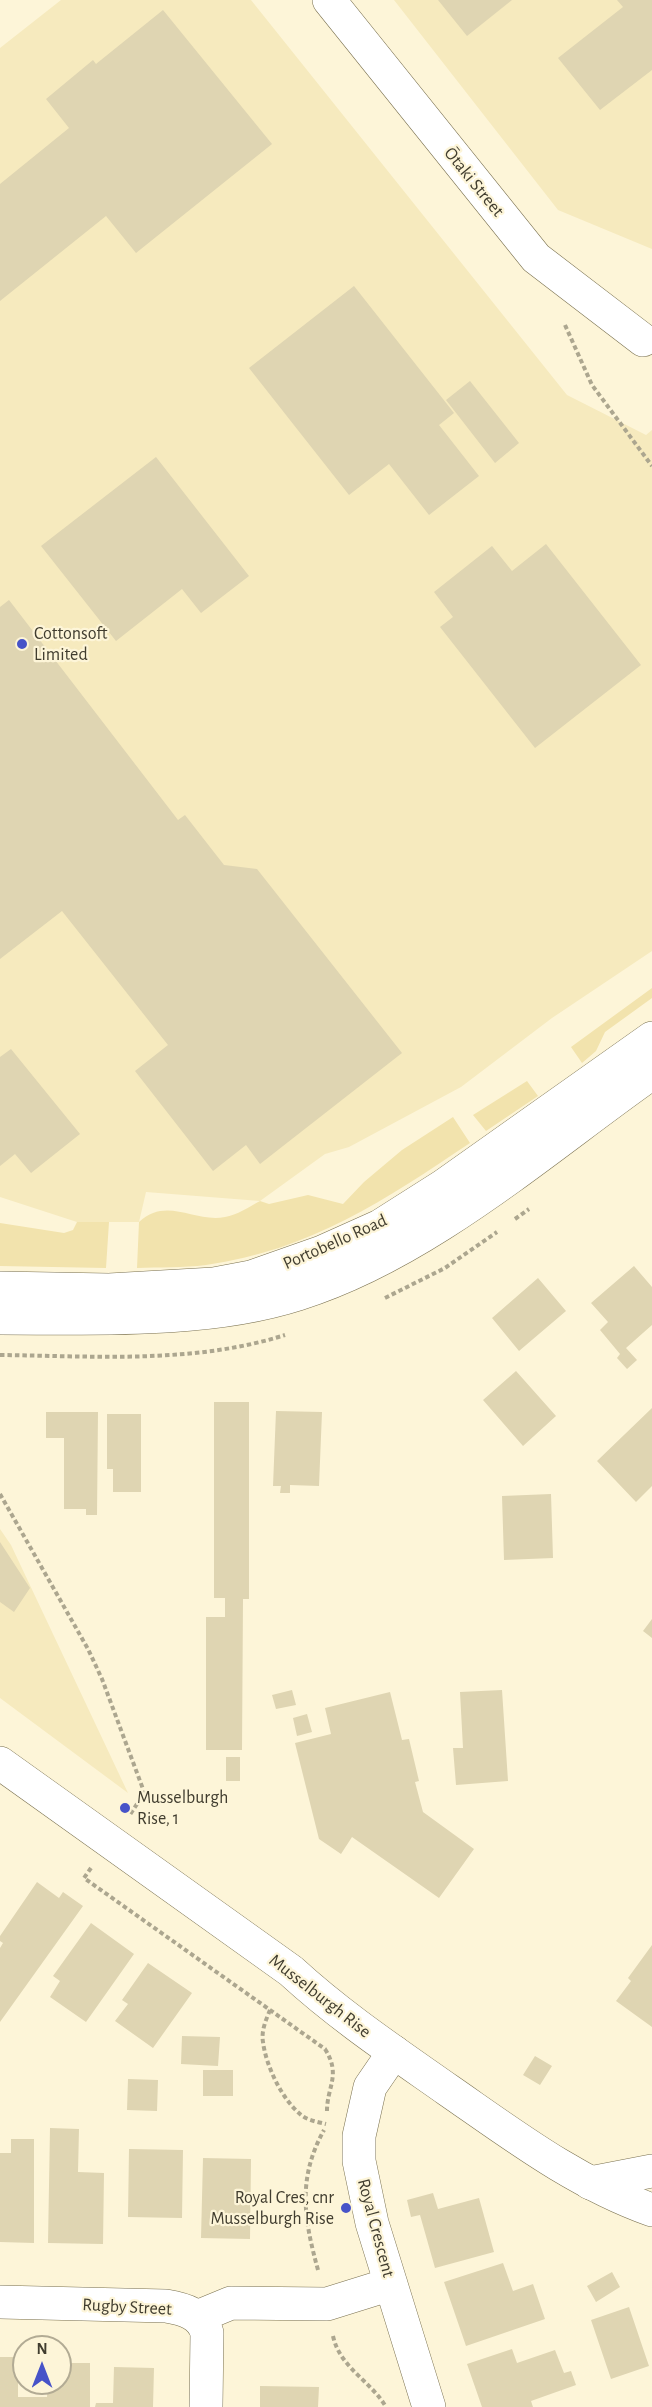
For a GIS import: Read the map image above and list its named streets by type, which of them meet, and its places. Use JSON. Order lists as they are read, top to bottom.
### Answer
{
  "streets": {
    "main road": [
      "Ōtaki Street",
      "Portobello Road",
      "Musselburgh Rise",
      "Royal Crescent",
      "Rugby Street"
    ]
  },
  "crossings": [
    ["Musselburgh Rise", "Royal Crescent"],
    ["Royal Crescent", "Rugby Street"]
  ],
  "places": ["Cottonsoft Limited", "Musselburgh Rise, 1", "Royal Cres, cnr Musselburgh Rise"],
  "north": "top"
}
